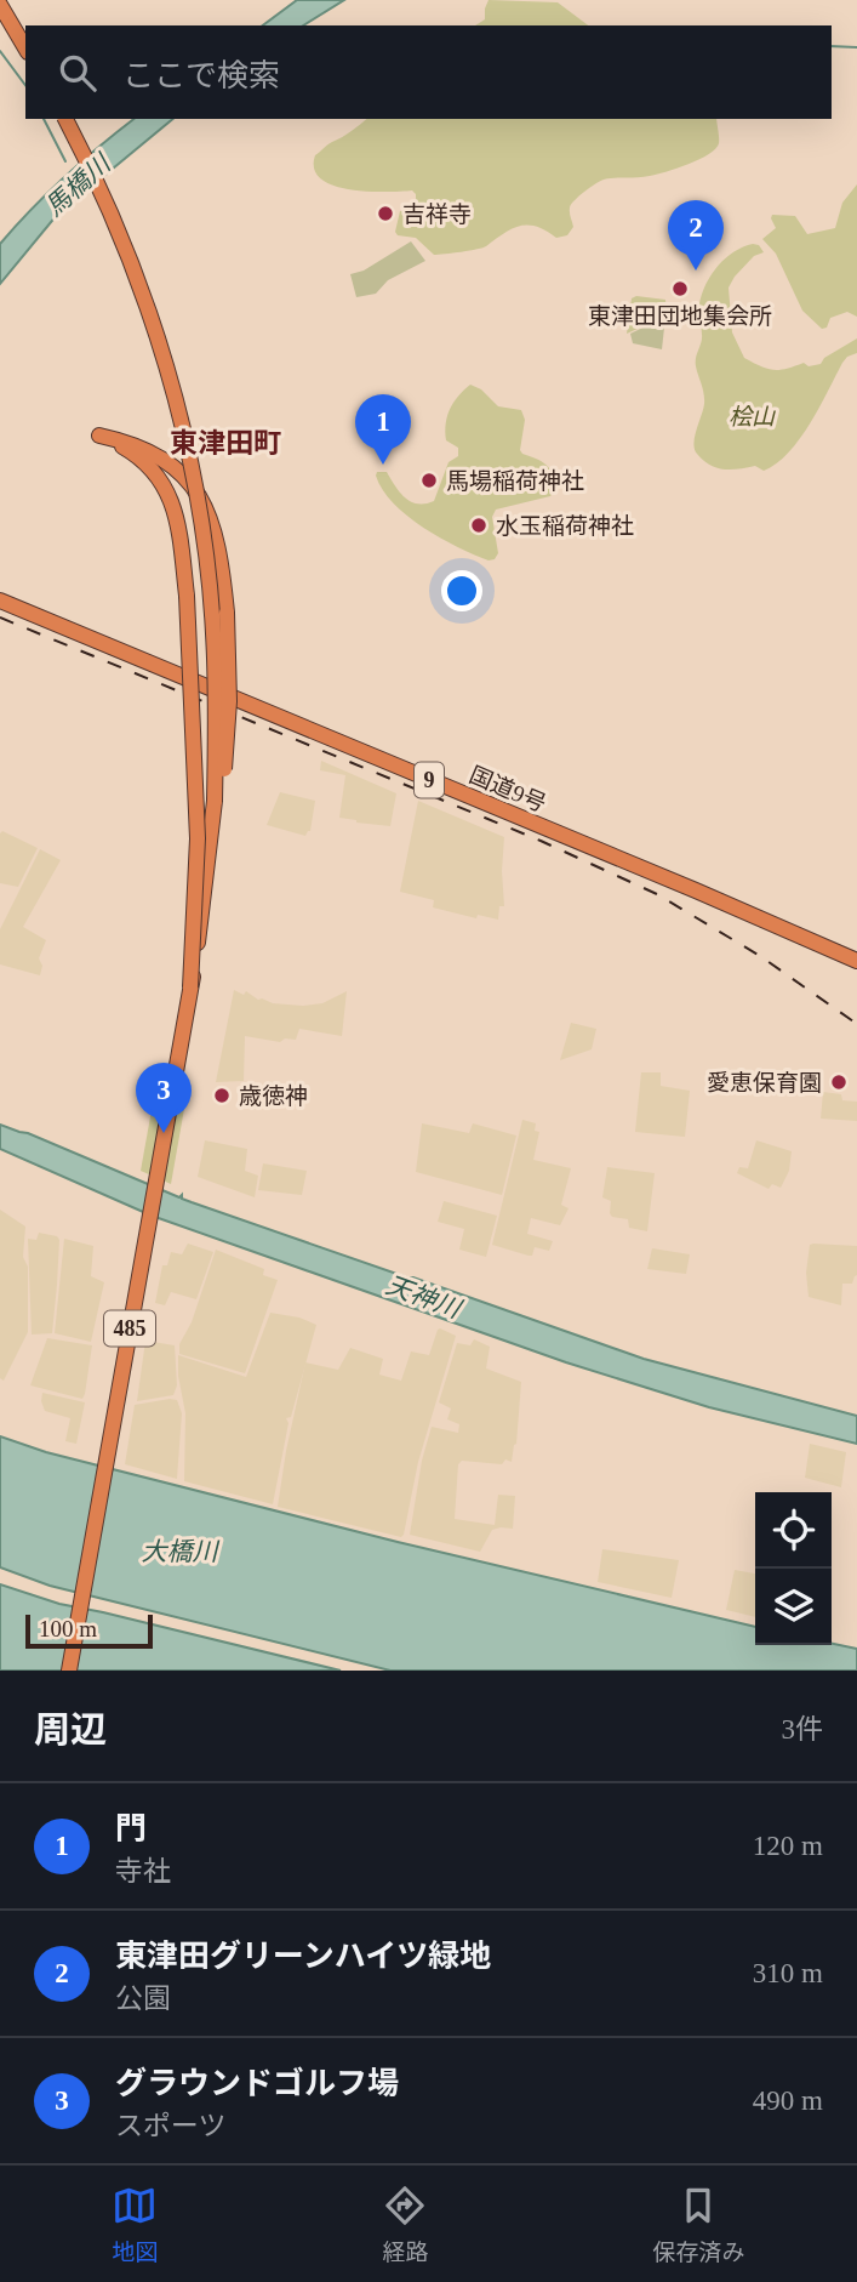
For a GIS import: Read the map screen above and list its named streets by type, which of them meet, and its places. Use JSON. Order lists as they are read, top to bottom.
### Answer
{
  "streets": {
    "highway": ["9", "国道9号", "485"]
  },
  "districts": ["東津田町"],
  "water": ["馬橋川", "天神川", "大橋川"],
  "parks": ["桧山"],
  "places": [
    "吉祥寺",
    "東津田団地集会所",
    "馬場稲荷神社",
    "水玉稲荷神社",
    "愛恵保育園",
    "歳徳神"
  ],
  "scale_bar": "100 m",
  "page": {
    "search": "ここで検索",
    "pins": ["2", "1", "3"],
    "scale": "100 m",
    "heading": ["周辺", "3件"],
    "list": [
      {
        "mark": "1",
        "name": "門",
        "note": "寺社",
        "value": "120 m"
      },
      {
        "mark": "2",
        "name": "東津田グリーンハイツ緑地",
        "note": "公園",
        "value": "310 m"
      },
      {
        "mark": "3",
        "name": "グラウンドゴルフ場",
        "note": "スポーツ",
        "value": "490 m"
      }
    ],
    "nav": ["地図", "経路", "保存済み"]
  }
}
